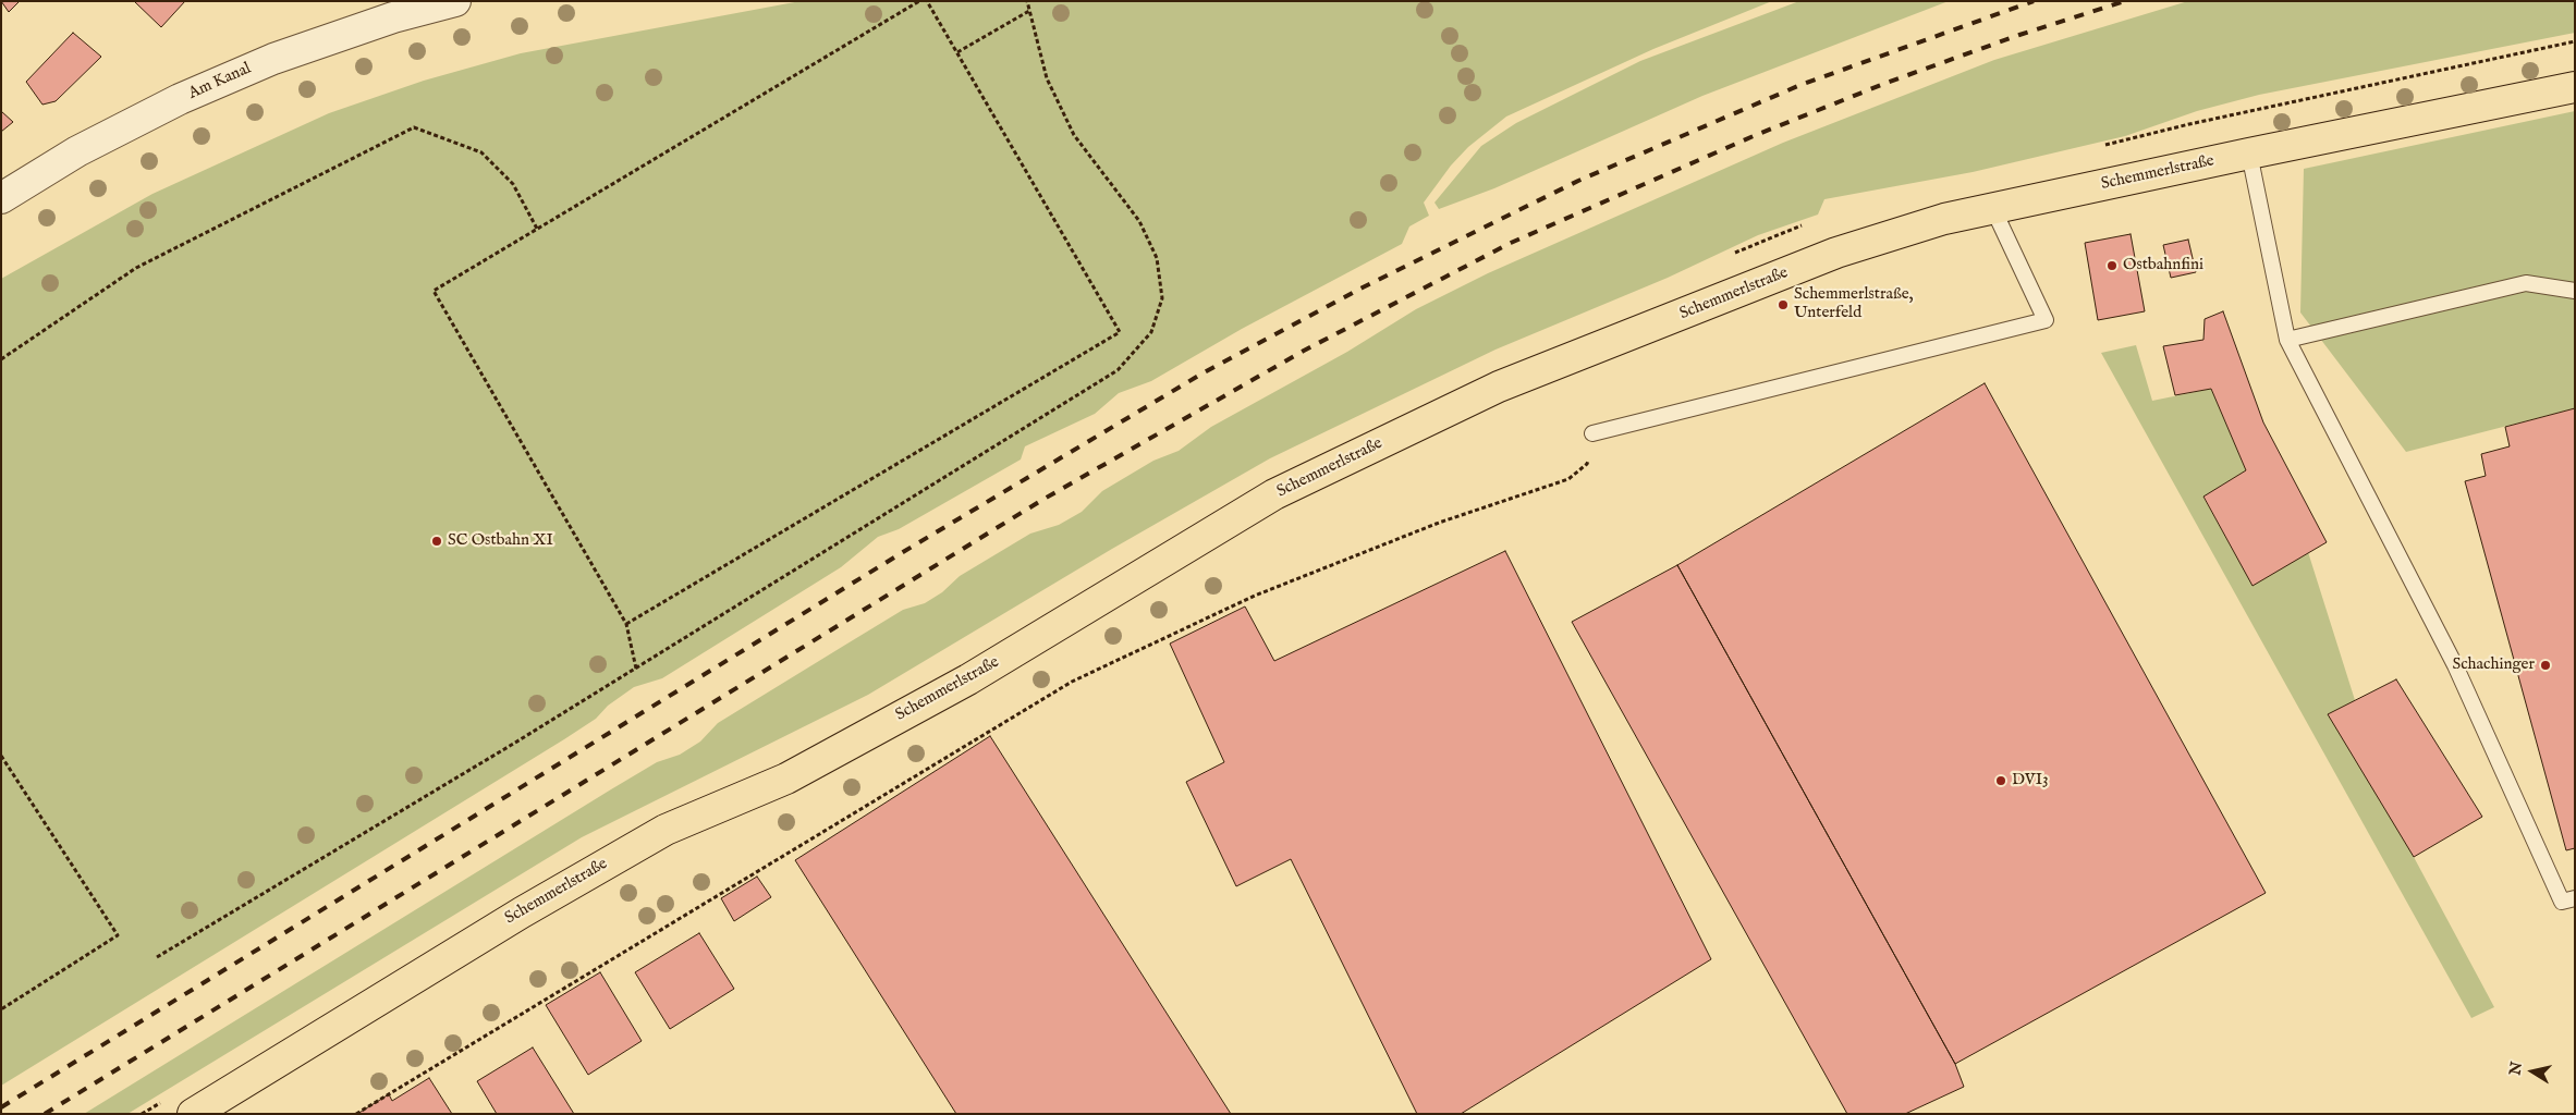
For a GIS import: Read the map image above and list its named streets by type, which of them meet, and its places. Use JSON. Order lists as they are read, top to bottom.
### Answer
{
  "streets": {
    "main road": ["Schemmerlstraße"],
    "street": ["Am Kanal"]
  },
  "places": [
    "Ostbahnfini",
    "Schemmerlstraße, Unterfeld",
    "SC Ostbahn XI",
    "Schachinger",
    "DVI3"
  ],
  "north": "left"
}
